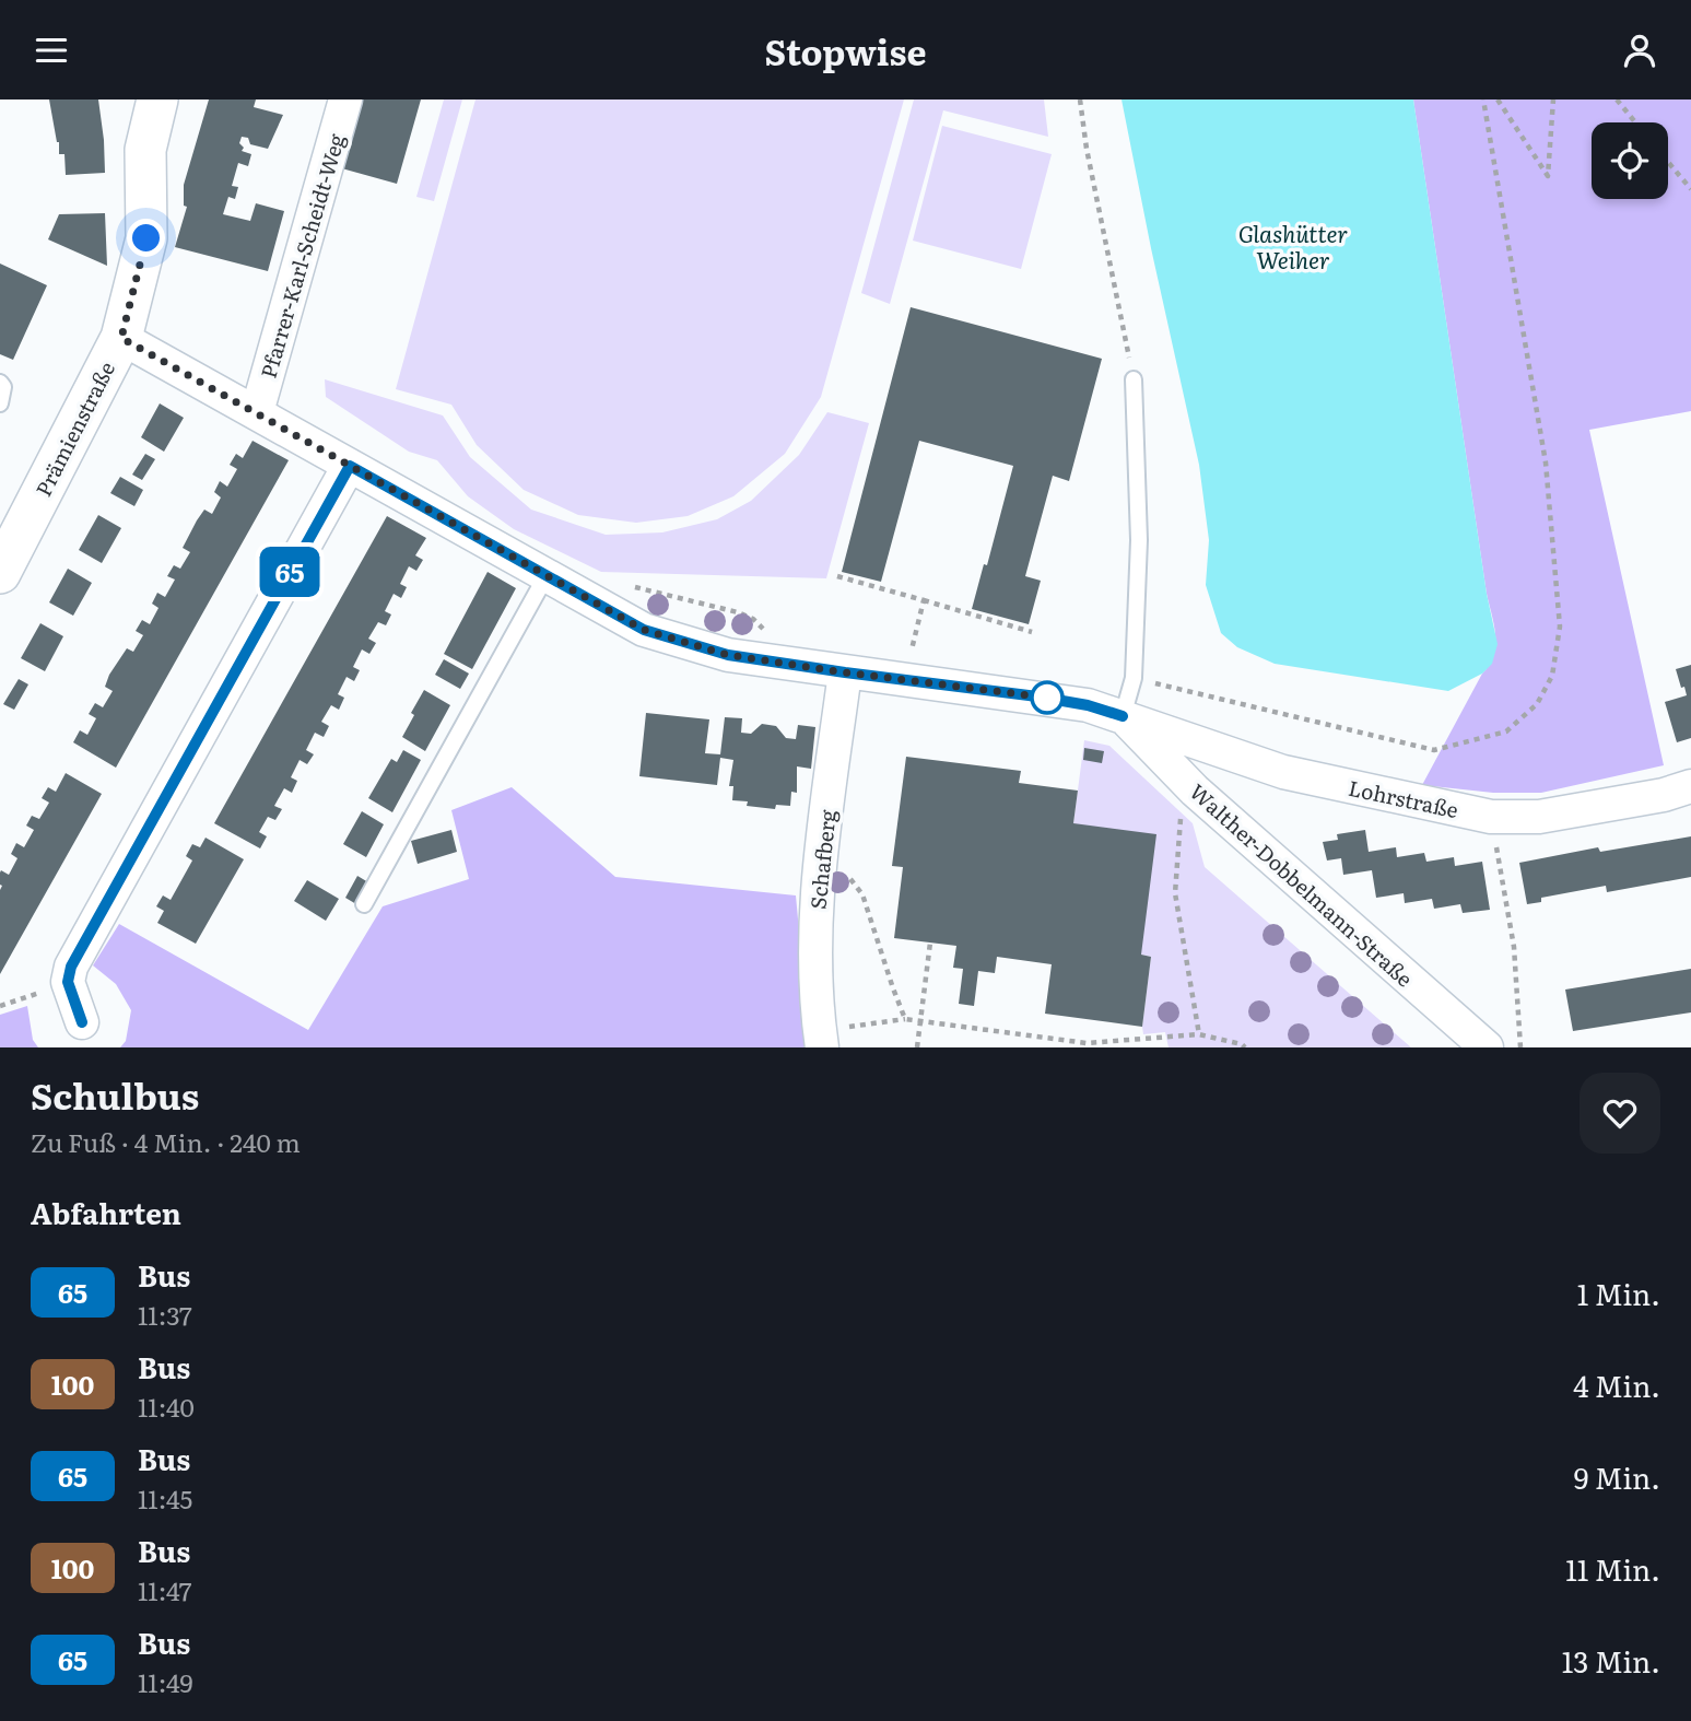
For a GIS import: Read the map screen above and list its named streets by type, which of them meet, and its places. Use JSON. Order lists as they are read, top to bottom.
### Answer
{
  "streets": {
    "street": [
      "Pfarrer-Karl-Scheidt-Weg",
      "Prämienstraße",
      "Lohrstraße",
      "Schafberg",
      "Walther-Dobbelmann-Straße"
    ]
  },
  "crossings": [
    ["Lohrstraße", "Walther-Dobbelmann-Straße"]
  ],
  "water": ["Glashütter Weiher"],
  "lines": ["bus line 65"],
  "page": {
    "header": "Stopwise",
    "on_map": "65",
    "heading": [
      ["Schulbus", "Zu Fuß · 4 Min. · 240 m"],
      "Abfahrten"
    ],
    "list": [
      {
        "mark": "65",
        "name": "Bus",
        "note": "11:37",
        "value": "1 Min."
      },
      {
        "mark": "100",
        "name": "Bus",
        "note": "11:40",
        "value": "4 Min."
      },
      {
        "mark": "65",
        "name": "Bus",
        "note": "11:45",
        "value": "9 Min."
      },
      {
        "mark": "100",
        "name": "Bus",
        "note": "11:47",
        "value": "11 Min."
      },
      {
        "mark": "65",
        "name": "Bus",
        "note": "11:49",
        "value": "13 Min."
      }
    ]
  }
}
